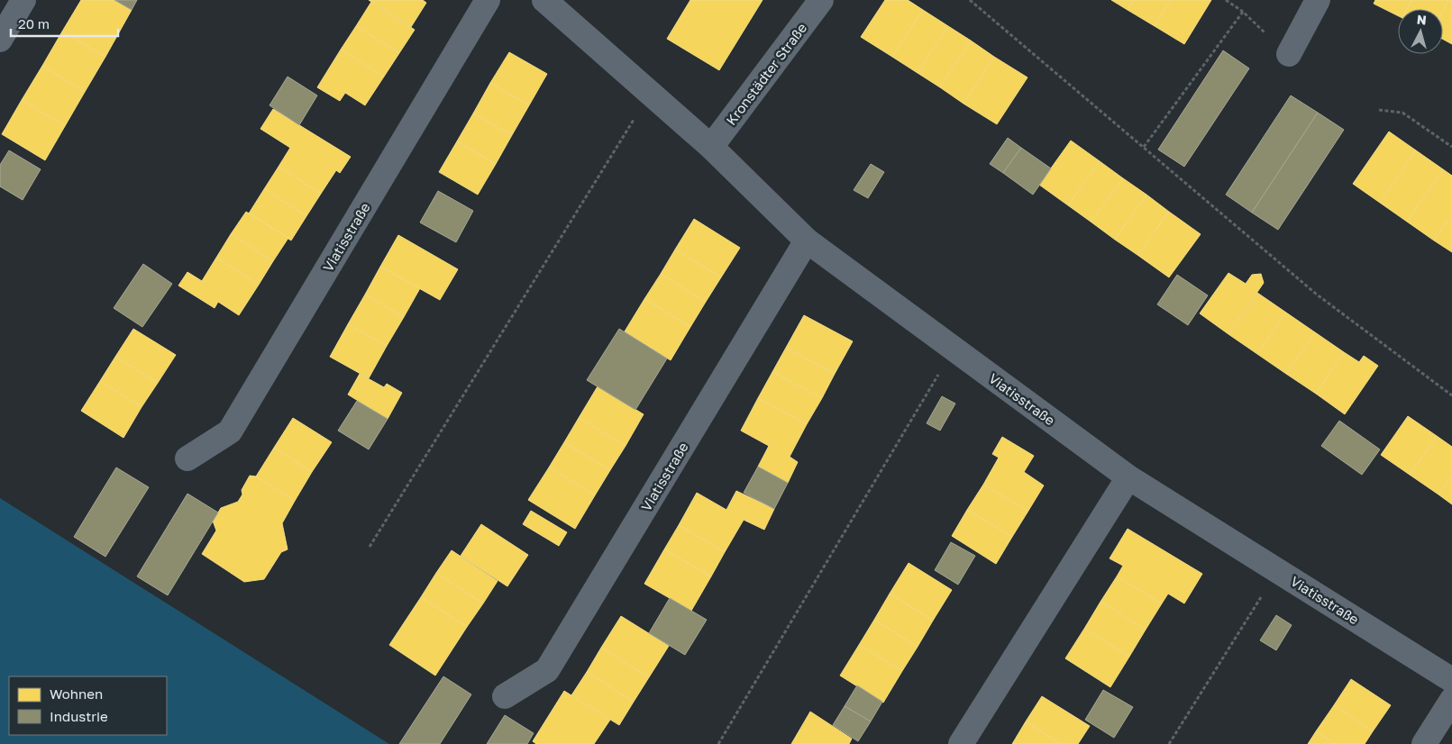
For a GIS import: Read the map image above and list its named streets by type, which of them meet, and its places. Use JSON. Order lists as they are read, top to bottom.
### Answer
{
  "streets": {
    "street": ["Kronstädter Straße", "Viatisstraße"]
  },
  "crossings": [
    ["Kronstädter Straße", "Viatisstraße"]
  ],
  "legend": ["Wohnen", "Industrie"],
  "scale_bar": "20 m",
  "north": "top"
}
